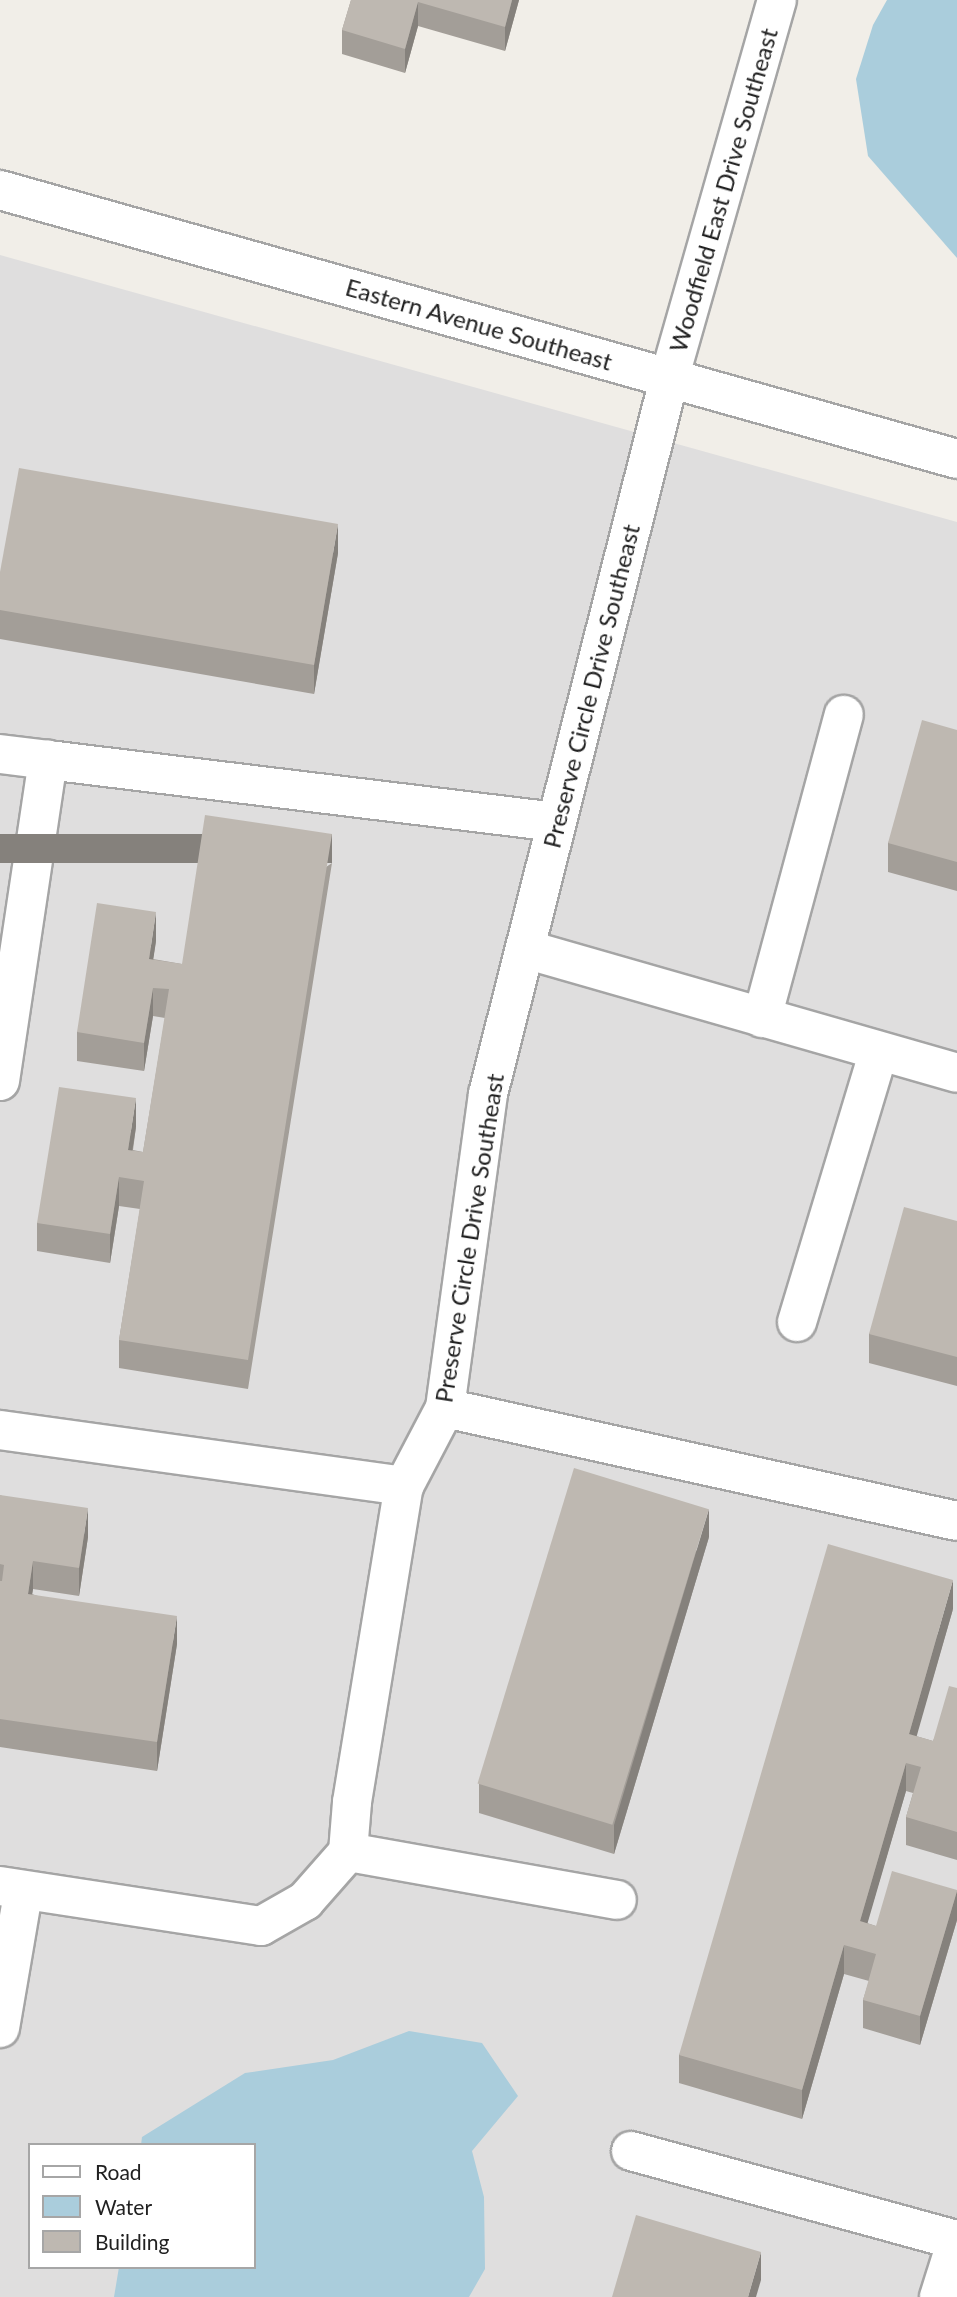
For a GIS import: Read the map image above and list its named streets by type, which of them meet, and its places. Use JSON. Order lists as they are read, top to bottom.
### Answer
{
  "streets": {
    "street": ["Woodfield East Drive Southeast", "Eastern Avenue Southeast", "Preserve Circle Drive Southeast"]
  },
  "crossings": [
    ["Woodfield East Drive Southeast", "Eastern Avenue Southeast"],
    ["Woodfield East Drive Southeast", "Preserve Circle Drive Southeast"],
    ["Eastern Avenue Southeast", "Preserve Circle Drive Southeast"]
  ],
  "legend": ["Road", "Water", "Building"]
}
